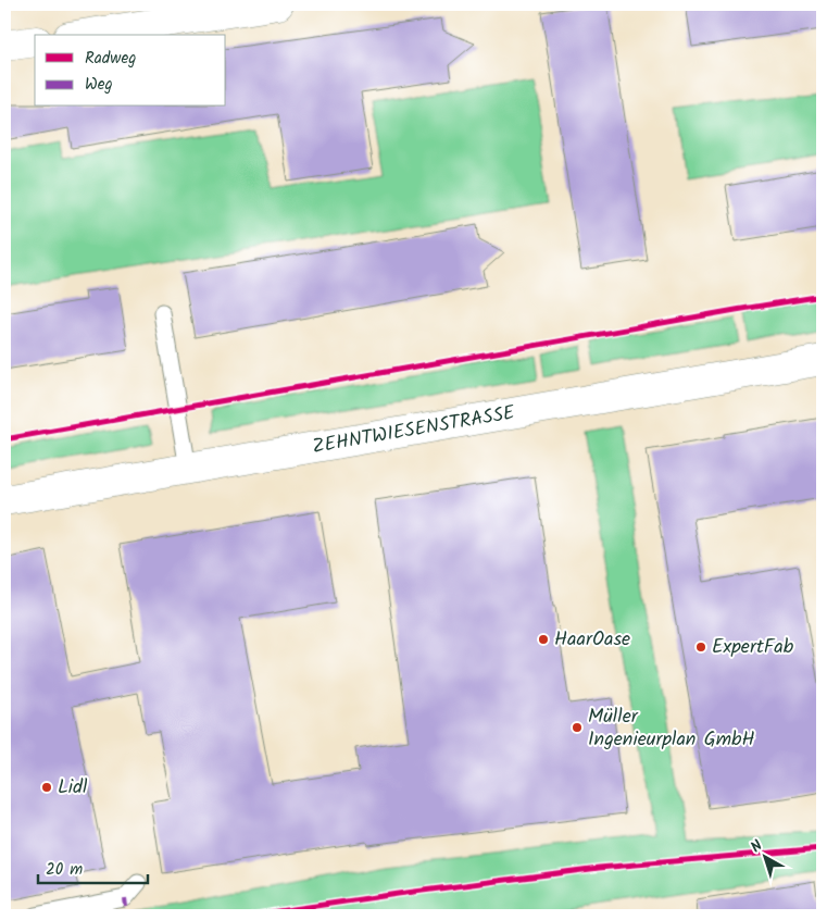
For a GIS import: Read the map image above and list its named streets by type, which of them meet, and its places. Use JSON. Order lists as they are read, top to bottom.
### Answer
{
  "streets": {
    "street": ["ZEHNTWIESENSTRASSE"]
  },
  "places": [
    "HaarOase",
    "ExpertFab",
    "Müller Ingenieurplan GmbH",
    "Lidl"
  ],
  "legend": ["Radweg", "Weg"],
  "scale_bar": "20 m",
  "north": "top left"
}
